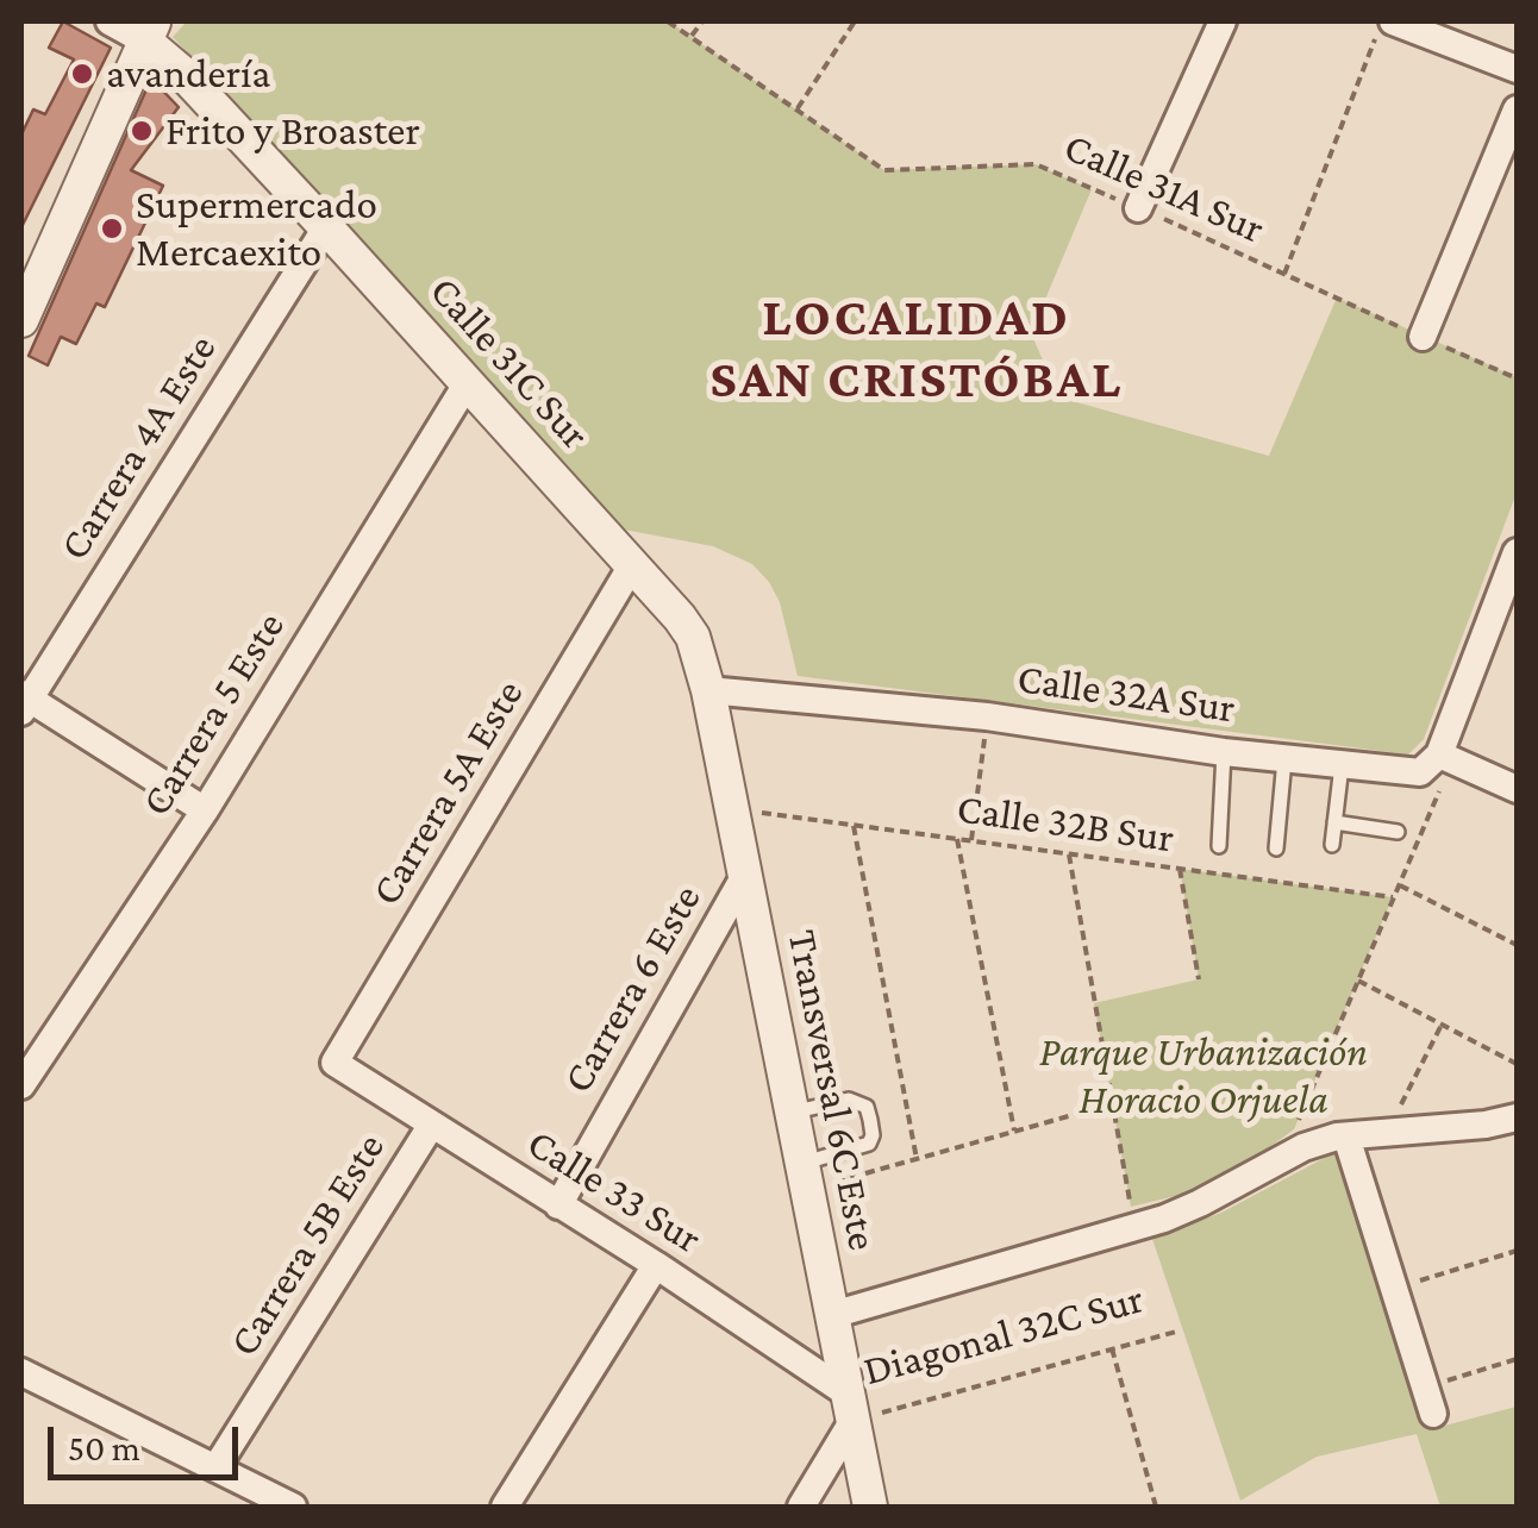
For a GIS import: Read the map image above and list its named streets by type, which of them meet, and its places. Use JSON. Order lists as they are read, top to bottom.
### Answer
{
  "streets": {
    "street": [
      "Calle 31C Sur",
      "Carrera 4A Este",
      "Calle 32A Sur",
      "Carrera 5 Este",
      "Carrera 5A Este",
      "Carrera 6 Este",
      "Transversal 6C Este",
      "Calle 33 Sur",
      "Carrera 5B Este",
      "Diagonal 32C Sur"
    ],
    "path": ["Calle 31A Sur", "Calle 32B Sur"]
  },
  "crossings": [
    ["Calle 31C Sur", "Carrera 4A Este"],
    ["Calle 31C Sur", "Calle 32A Sur"],
    ["Calle 31C Sur", "Carrera 5 Este"],
    ["Calle 31C Sur", "Carrera 5A Este"],
    ["Calle 31C Sur", "Transversal 6C Este"],
    ["Calle 32A Sur", "Transversal 6C Este"],
    ["Carrera 5A Este", "Calle 33 Sur"],
    ["Calle 32B Sur", "Transversal 6C Este"],
    ["Carrera 6 Este", "Transversal 6C Este"],
    ["Carrera 6 Este", "Calle 33 Sur"],
    ["Transversal 6C Este", "Calle 33 Sur"],
    ["Transversal 6C Este", "Diagonal 32C Sur"],
    ["Calle 33 Sur", "Carrera 5B Este"],
    ["Calle 33 Sur", "Diagonal 32C Sur"]
  ],
  "districts": ["LOCALIDAD SAN CRISTÓBAL"],
  "parks": ["Parque Urbanización Horacio Orjuela"],
  "places": ["avandería", "Frito y Broaster", "Supermercado Mercaexito"],
  "scale_bar": "50 m"
}
